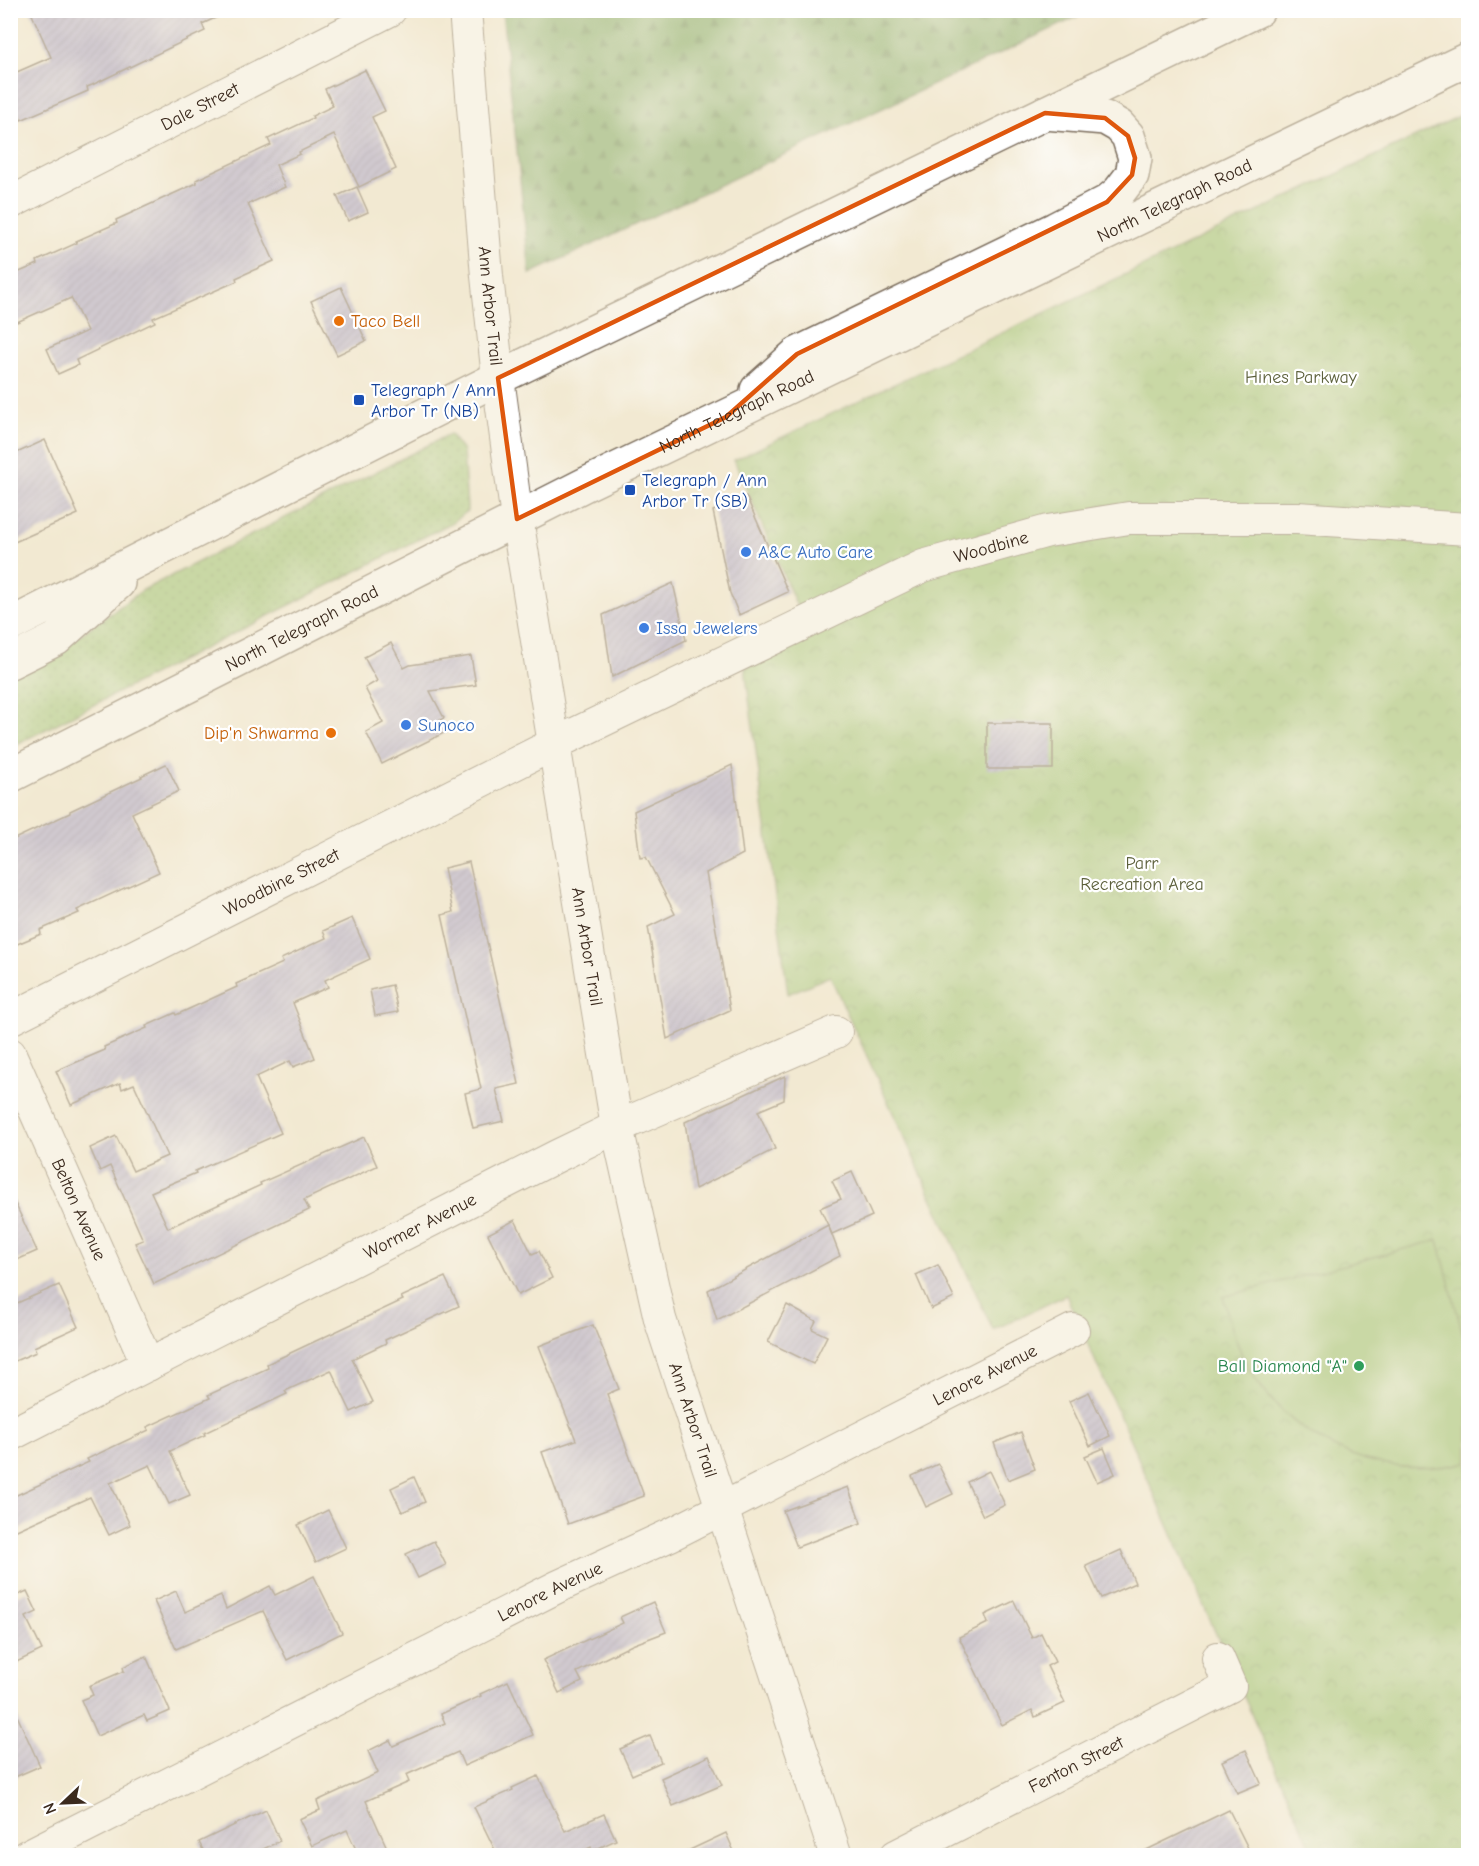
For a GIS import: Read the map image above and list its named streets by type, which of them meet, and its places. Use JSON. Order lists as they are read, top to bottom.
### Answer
{
  "streets": {
    "main road": ["North Telegraph Road"],
    "street": [
      "Dale Street",
      "Ann Arbor Trail",
      "Woodbine",
      "Woodbine Street",
      "Belton Avenue",
      "Wormer Avenue",
      "Lenore Avenue",
      "Fenton Street"
    ]
  },
  "crossings": [
    ["North Telegraph Road", "Ann Arbor Trail"],
    ["Ann Arbor Trail", "Woodbine"],
    ["Ann Arbor Trail", "Woodbine Street"],
    ["Ann Arbor Trail", "Wormer Avenue"],
    ["Ann Arbor Trail", "Lenore Avenue"],
    ["Woodbine", "Woodbine Street"],
    ["Belton Avenue", "Wormer Avenue"]
  ],
  "parks": ["Hines Parkway", "Parr Recreation Area"],
  "places": {
    "other": [
      "Taco Bell",
      "A&C Auto Care",
      "Issa Jewelers",
      "Sunoco",
      "Dip'n Shwarma",
      "Ball Diamond \"A\""
    ],
    "transit": ["Telegraph / Ann Arbor Tr (NB)", "Telegraph / Ann Arbor Tr (SB)"]
  },
  "north": "bottom left"
}
